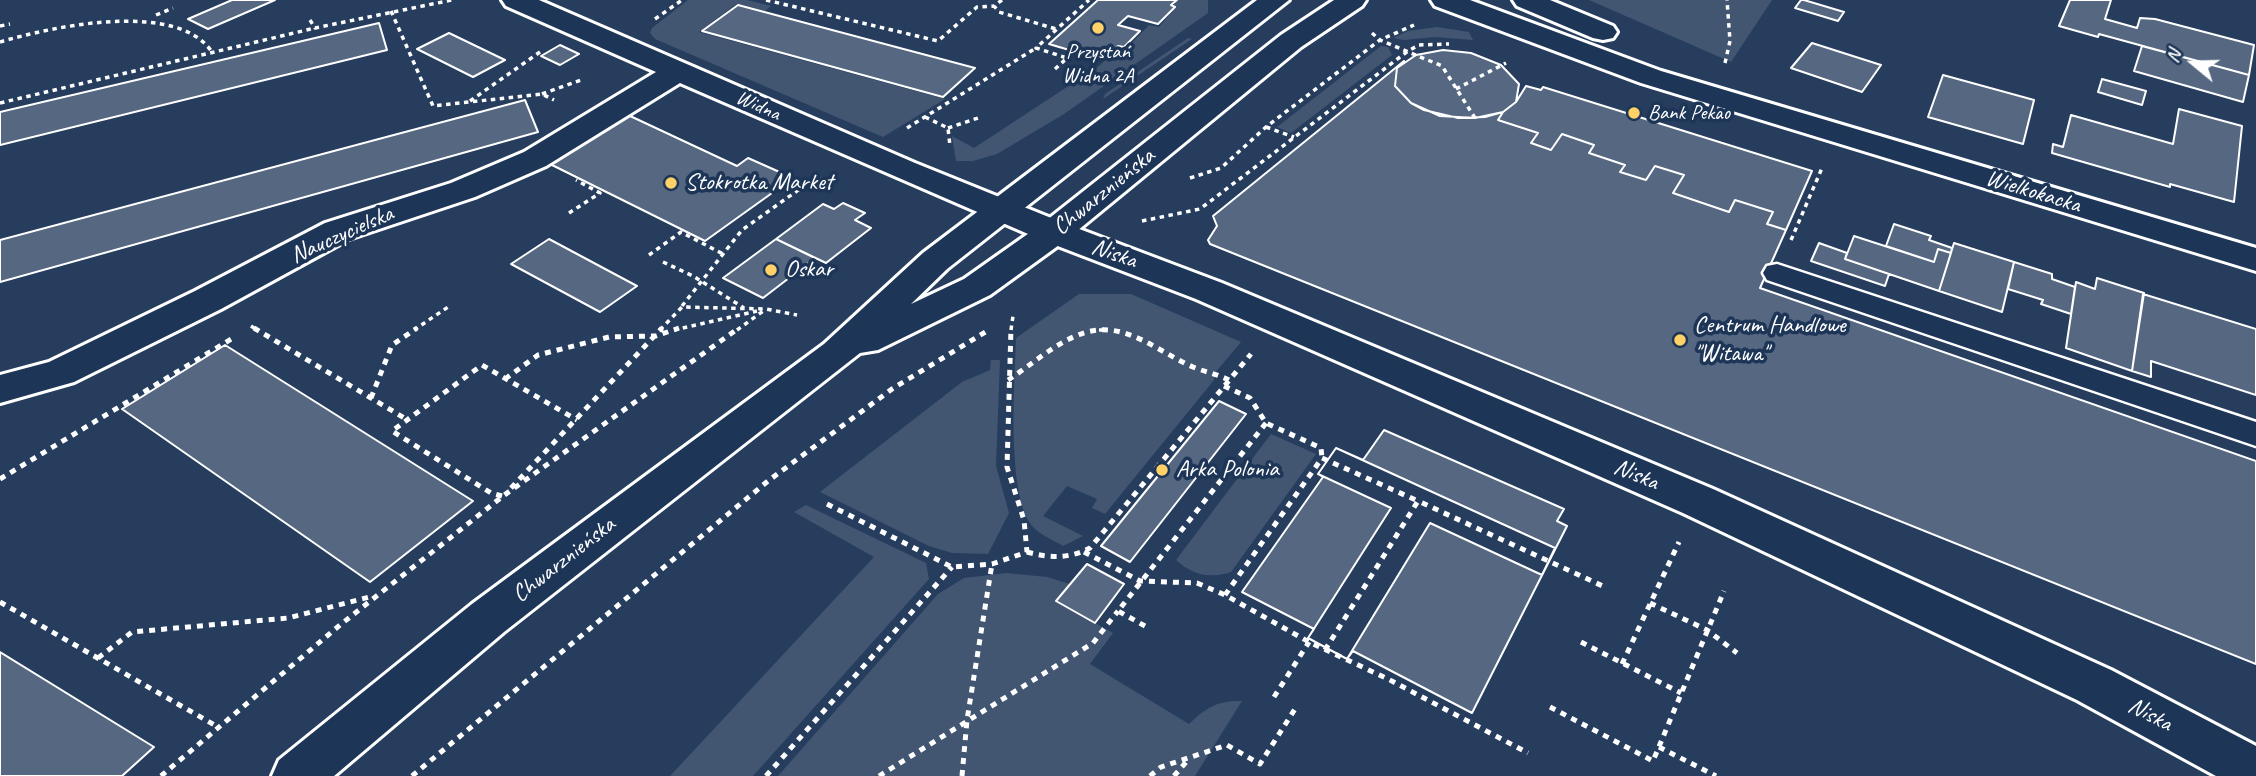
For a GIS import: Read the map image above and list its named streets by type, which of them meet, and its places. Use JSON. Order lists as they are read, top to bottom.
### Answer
{
  "streets": {
    "street": [
      "Widna",
      "Chwarznieńska",
      "Wielkokacka",
      "Nauczycielska",
      "Niska"
    ]
  },
  "crossings": [
    ["Widna", "Chwarznieńska"],
    ["Widna", "Nauczycielska"],
    ["Widna", "Niska"],
    ["Chwarznieńska", "Niska"]
  ],
  "places": [
    "Przystań Widna 2A",
    "Bank Pekao",
    "Stokrotka Market",
    "Oskar",
    "Centrum Handlowe \"Witawa\"",
    "Arka Polonia"
  ],
  "north": "left"
}
